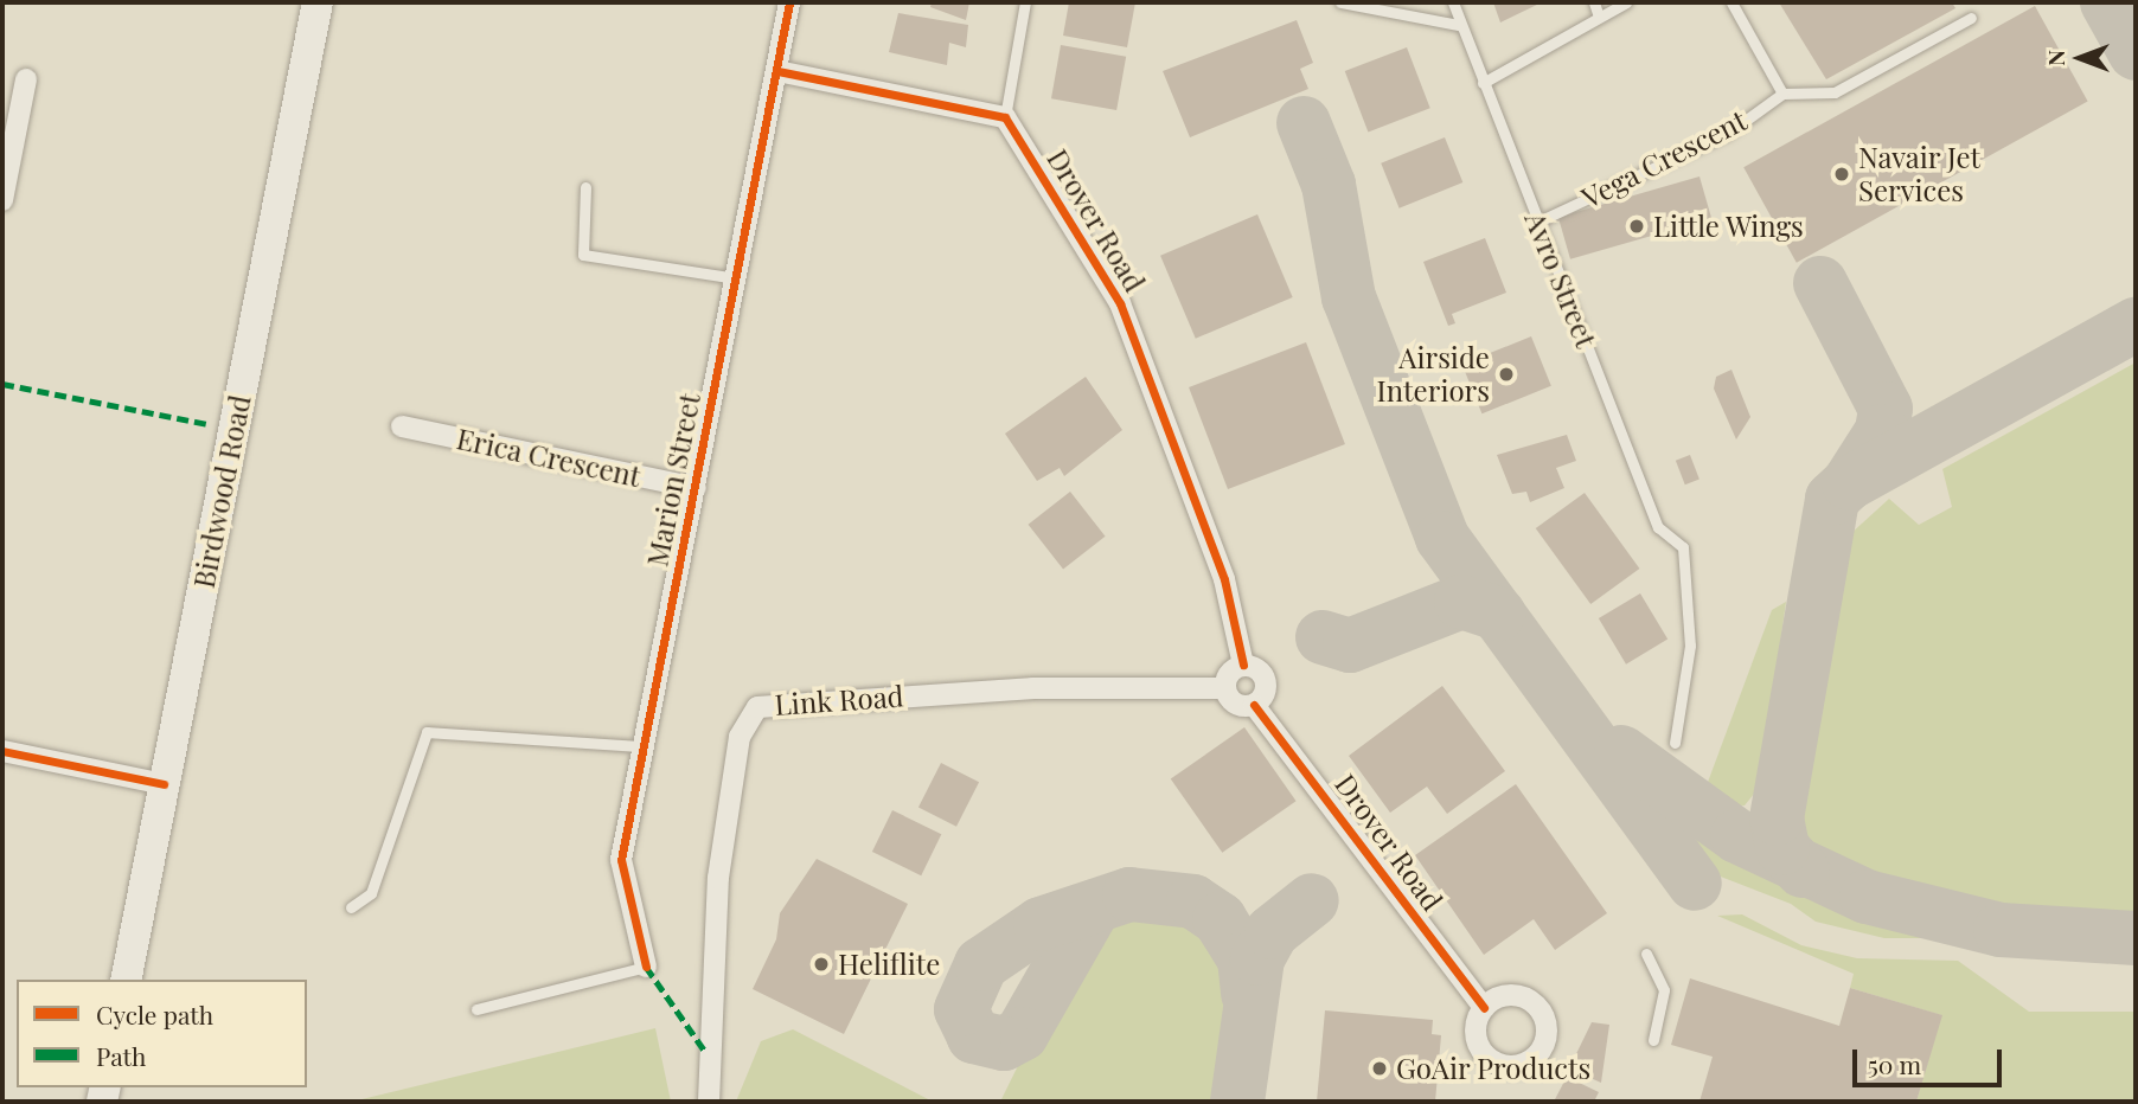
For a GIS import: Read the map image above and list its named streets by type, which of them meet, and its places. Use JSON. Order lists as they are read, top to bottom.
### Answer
{
  "streets": {
    "main road": ["Birdwood Road"],
    "street": [
      "Drover Road",
      "Erica Crescent",
      "Marion Street",
      "Link Road"
    ],
    "lane": ["Vega Crescent", "Avro Street"]
  },
  "crossings": [
    ["Vega Crescent", "Avro Street"],
    ["Drover Road", "Link Road"],
    ["Erica Crescent", "Marion Street"]
  ],
  "places": [
    "Navair Jet Services",
    "Little Wings",
    "Airside Interiors",
    "Heliflite",
    "GoAir Products"
  ],
  "legend": ["Cycle path", "Path"],
  "scale_bar": "50 m",
  "north": "left"
}
